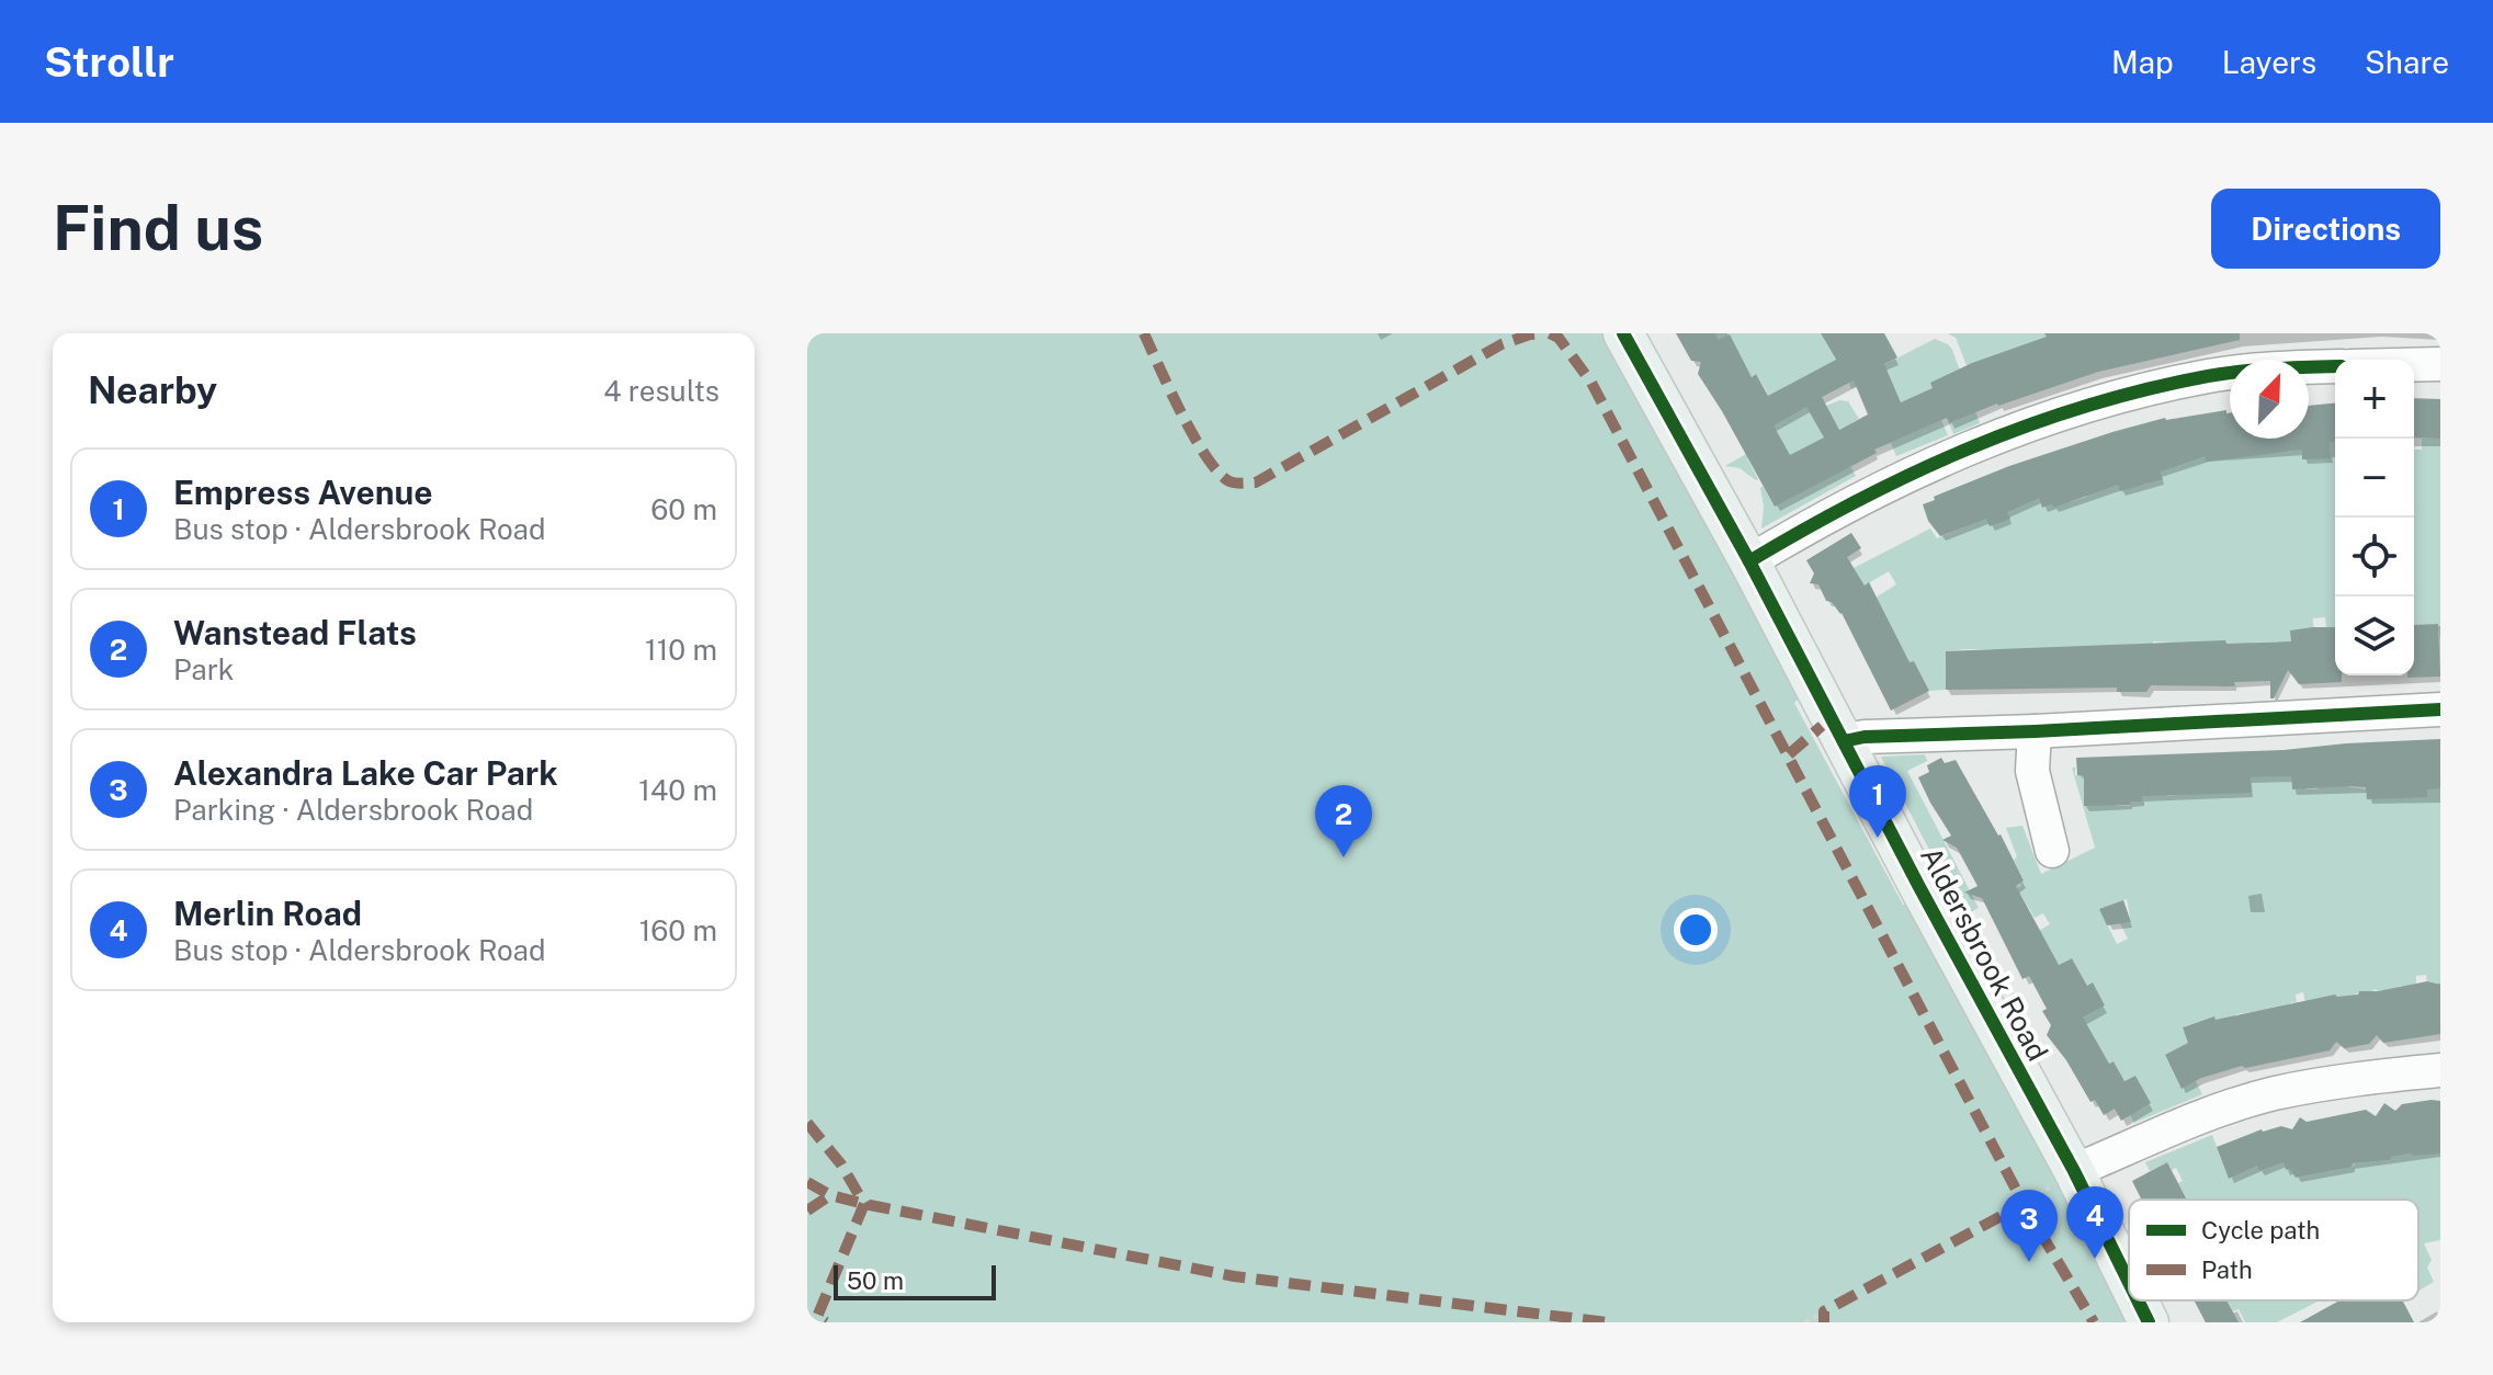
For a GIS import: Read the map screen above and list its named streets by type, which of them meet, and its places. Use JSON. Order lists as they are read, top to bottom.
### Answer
{
  "streets": {
    "main road": ["Aldersbrook Road"]
  },
  "legend": ["Cycle path", "Path"],
  "scale_bar": "50 m",
  "north": "top right",
  "page": {
    "header": "Strollr",
    "nav": ["Map", "Layers", "Share"],
    "buttons": "Directions",
    "title": "Find us",
    "heading": ["Nearby", "4 results"],
    "map_buttons": ["+", "−"],
    "list": [
      {
        "mark": "1",
        "name": "Empress Avenue",
        "note": "Bus stop · Aldersbrook Road",
        "value": "60 m"
      },
      {
        "mark": "2",
        "name": "Wanstead Flats",
        "note": "Park",
        "value": "110 m"
      },
      {
        "mark": "3",
        "name": "Alexandra Lake Car Park",
        "note": "Parking · Aldersbrook Road",
        "value": "140 m"
      },
      {
        "mark": "4",
        "name": "Merlin Road",
        "note": "Bus stop · Aldersbrook Road",
        "value": "160 m"
      }
    ],
    "pins": [
      "1",
      "2",
      "4",
      "3"
    ],
    "scale": "50 m"
  }
}
